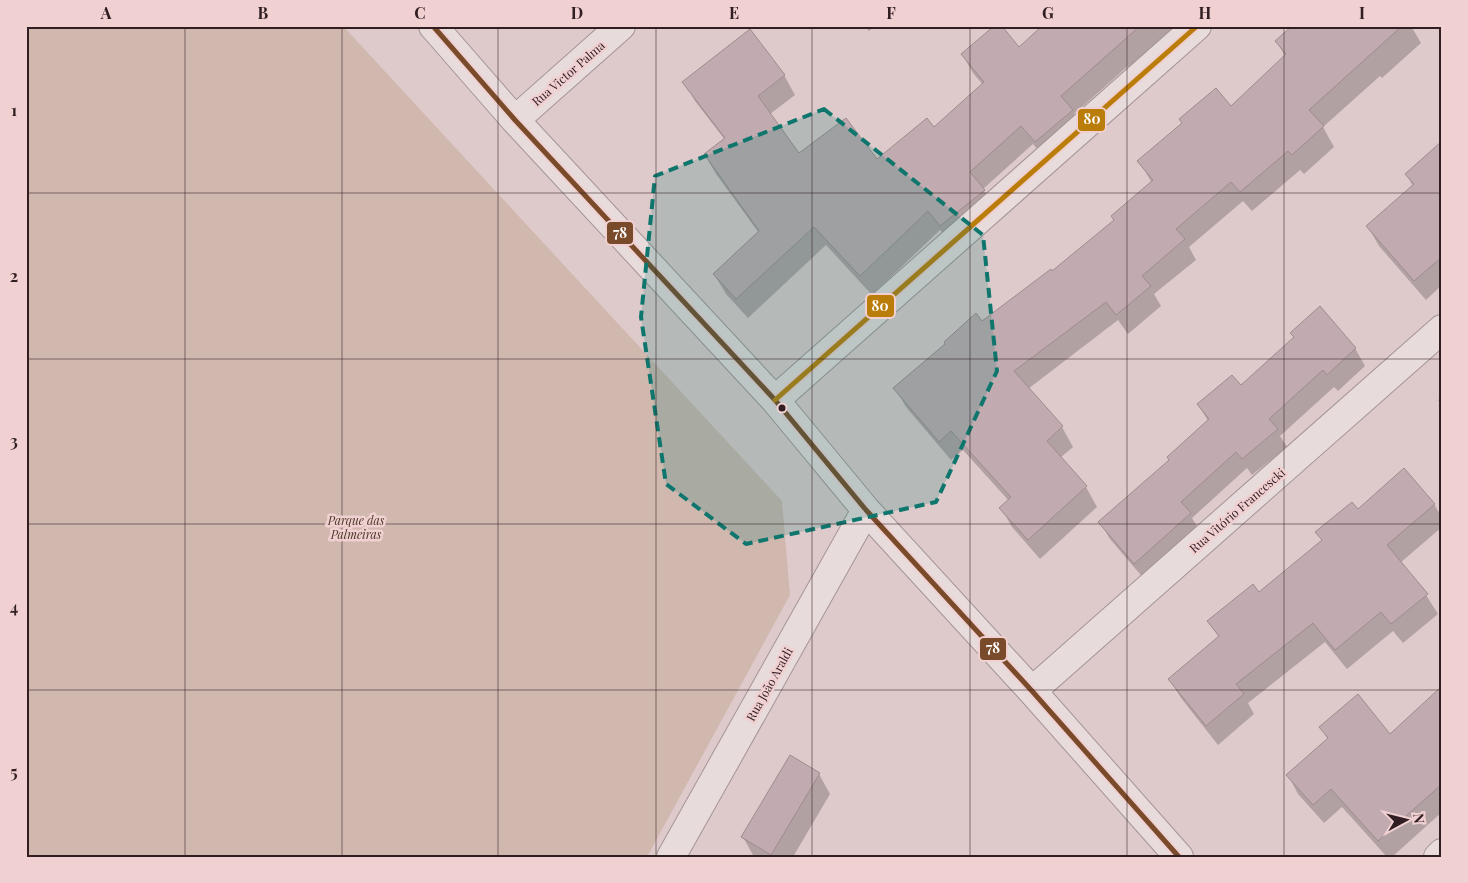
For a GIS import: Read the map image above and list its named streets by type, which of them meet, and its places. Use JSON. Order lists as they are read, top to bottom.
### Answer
{
  "streets": {
    "street": ["Rua Victor Palma", "Rua Vitório Francescki", "Rua João Araldi"]
  },
  "parks": ["Parque das Palmeiras"],
  "lines": ["transit line 78", "transit line 80"],
  "north": "right",
  "grid": {
    "columns": [
      "A",
      "B",
      "C",
      "D",
      "E",
      "F",
      "G",
      "H",
      "I"
    ],
    "rows": [
      "1",
      "2",
      "3",
      "4",
      "5"
    ]
  }
}
